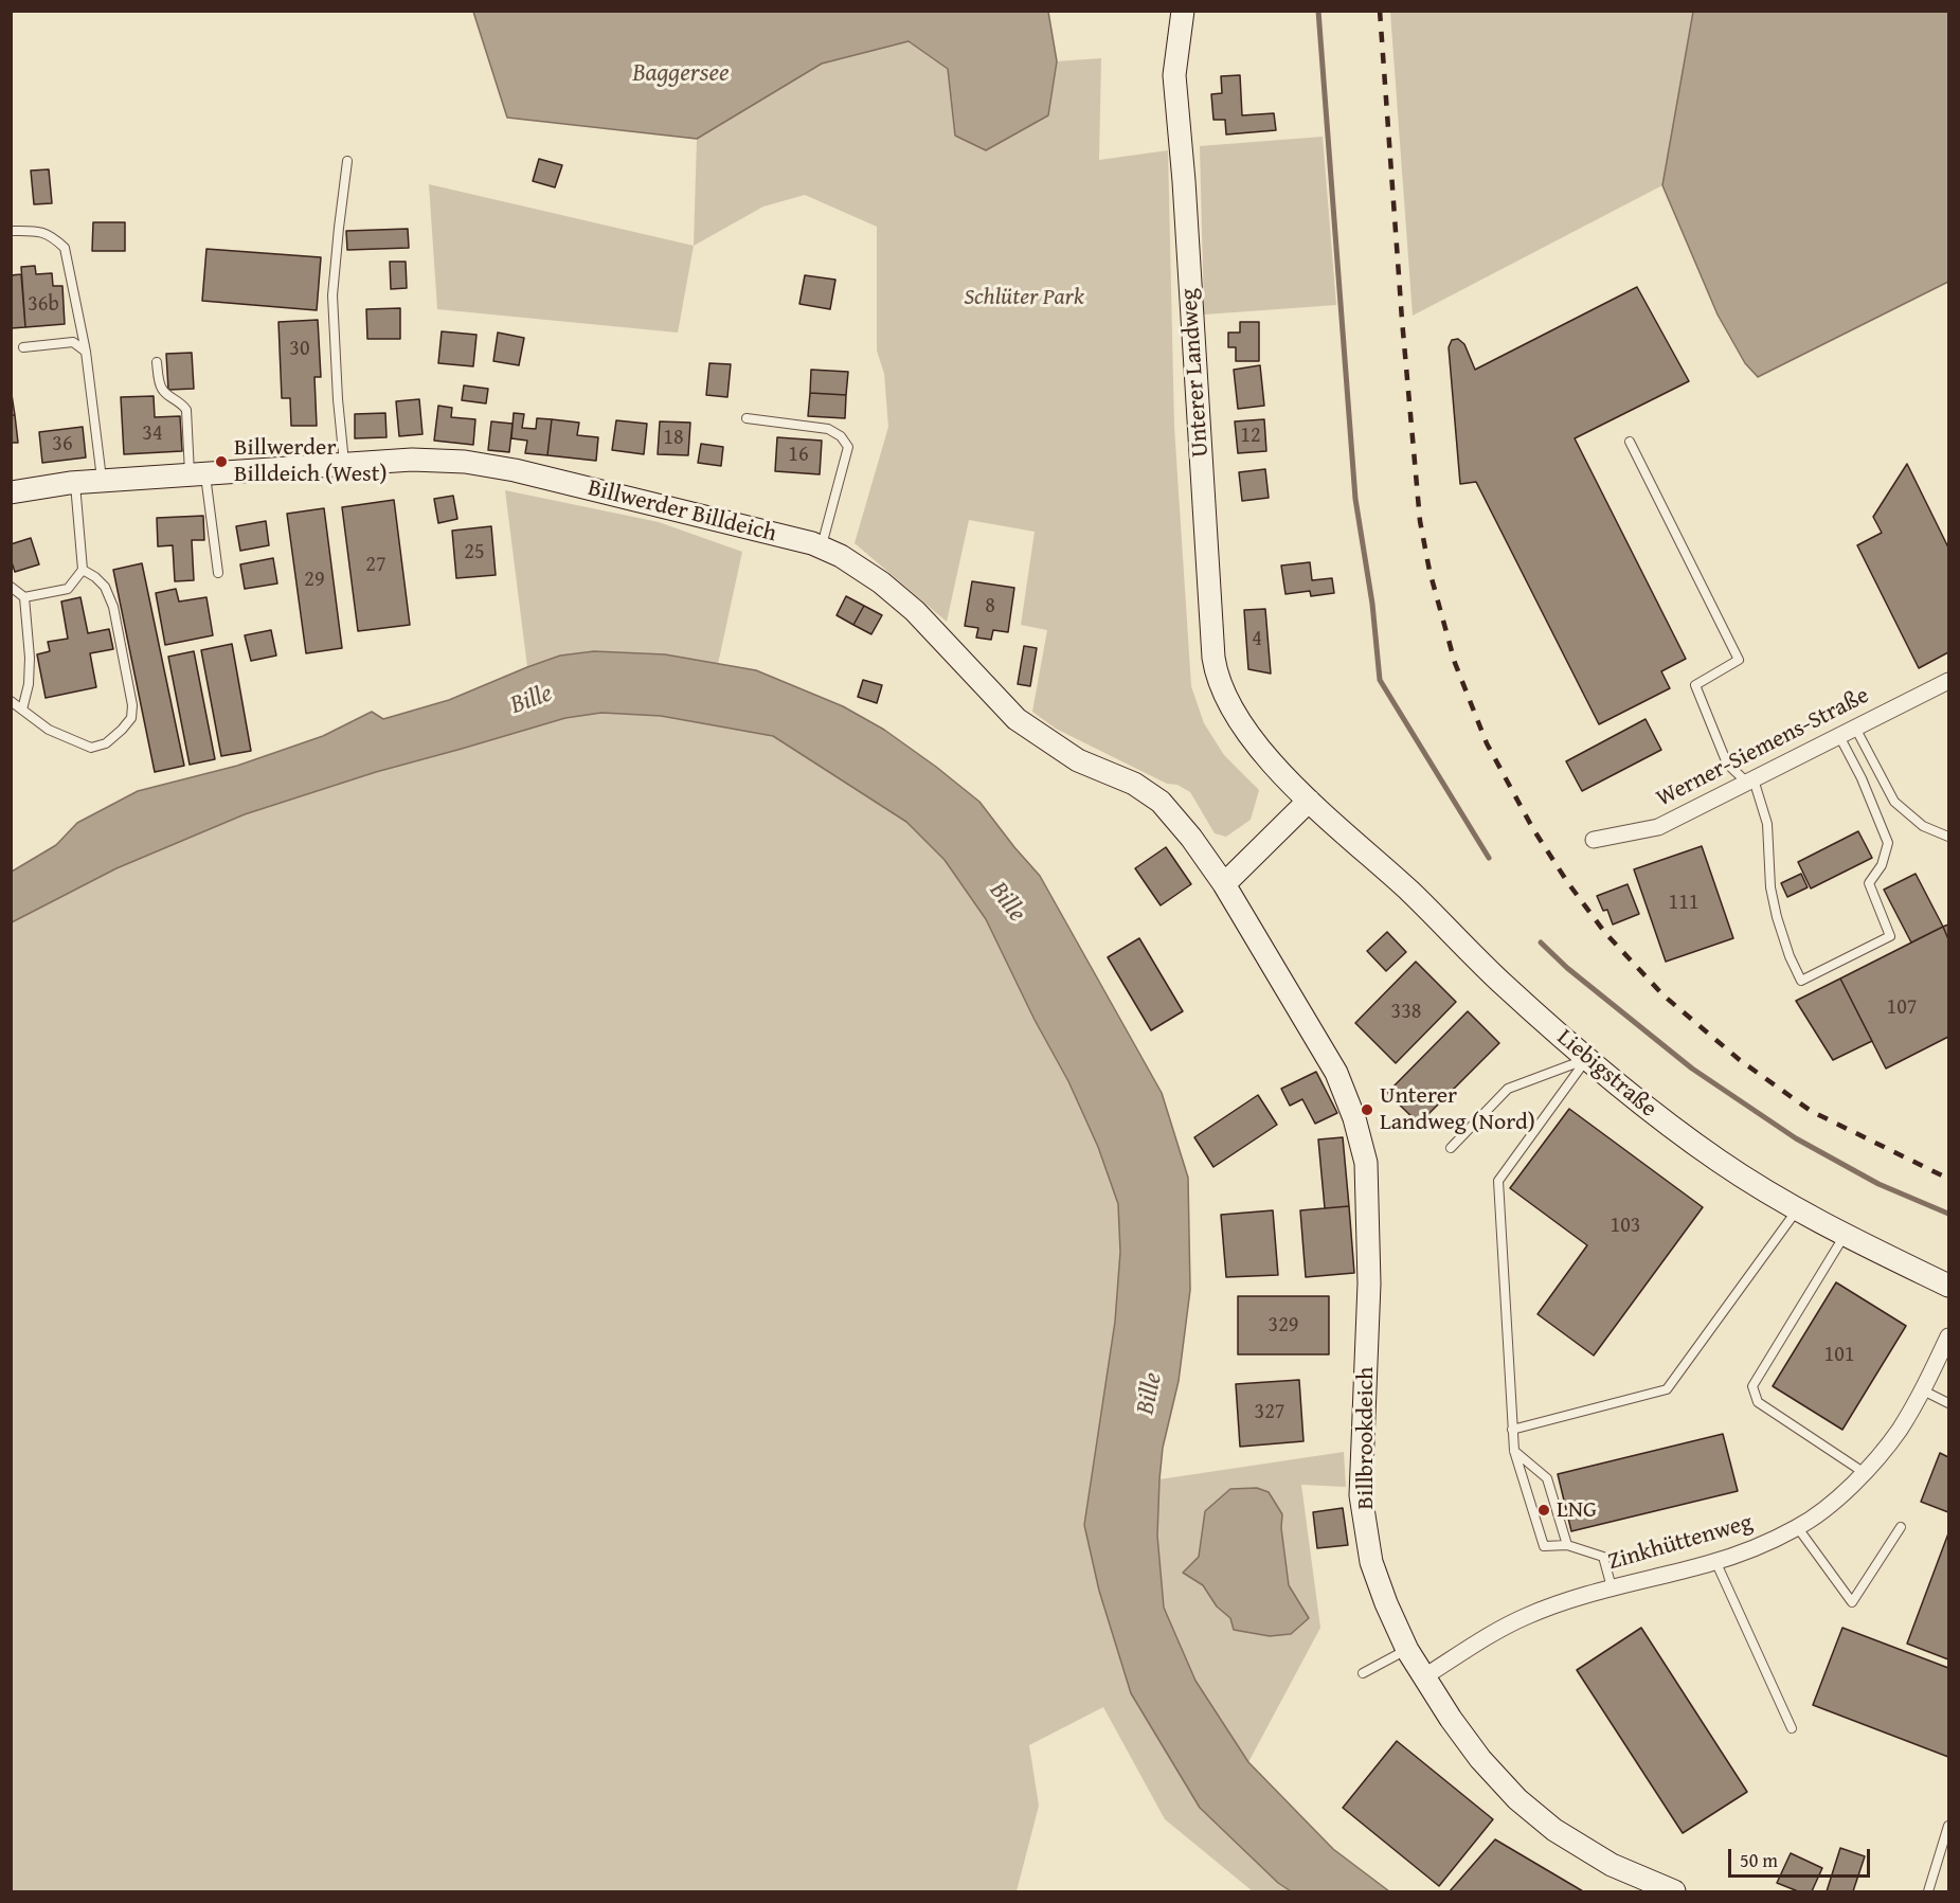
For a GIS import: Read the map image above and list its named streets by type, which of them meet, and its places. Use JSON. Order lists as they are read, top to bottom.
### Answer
{
  "streets": {
    "street": [
      "Unterer Landweg",
      "Billwerder Billdeich",
      "Werner-Siemens-Straße",
      "Liebigstraße",
      "Billbrookdeich",
      "Zinkhüttenweg"
    ]
  },
  "crossings": [
    ["Unterer Landweg", "Liebigstraße"],
    ["Billwerder Billdeich", "Billbrookdeich"],
    ["Billbrookdeich", "Zinkhüttenweg"]
  ],
  "water": ["Baggersee", "Bille"],
  "parks": ["Schlüter Park"],
  "places": ["Billwerder Billdeich (West)", "Unterer Landweg (Nord)", "LNG"],
  "house_numbers": [
    "36b",
    "30",
    "34",
    "12",
    "18",
    "36",
    "16",
    "25",
    "27",
    "29",
    "8",
    "4",
    "111",
    "107",
    "338",
    "103",
    "329",
    "101",
    "327"
  ],
  "scale_bar": "50 m"
}
